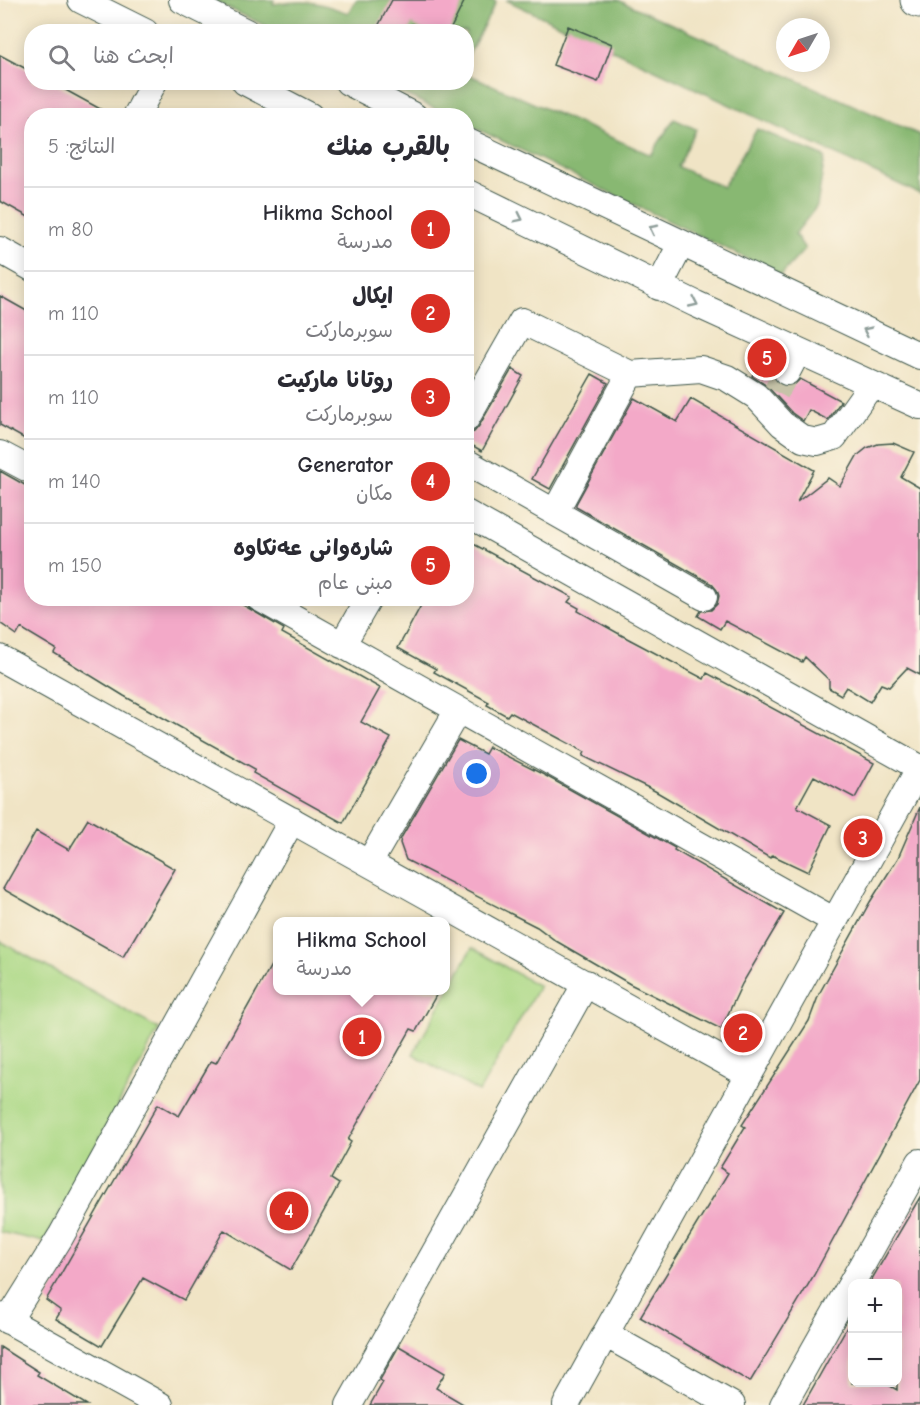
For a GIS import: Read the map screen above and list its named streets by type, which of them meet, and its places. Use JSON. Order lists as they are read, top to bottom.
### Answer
{
  "north": "bottom left",
  "page": {
    "search": "ابحث هنا",
    "heading": ["بالقرب منك", "النتائج: 5"],
    "list": [
      {
        "mark": "1",
        "name": "Hikma School",
        "note": "مدرسة",
        "value": "80 m"
      },
      {
        "mark": "2",
        "name": "ايكال",
        "note": "سوبرماركت",
        "value": "110 m"
      },
      {
        "mark": "3",
        "name": "روتانا ماركيت",
        "note": "سوبرماركت",
        "value": "110 m"
      },
      {
        "mark": "4",
        "name": "Generator",
        "note": "مكان",
        "value": "140 m"
      },
      {
        "mark": "5",
        "name": "شارەوانی عەنکاوە",
        "note": "مبنى عام",
        "value": "150 m"
      }
    ],
    "pins": [
      "5",
      "3",
      "2",
      "1",
      "4"
    ],
    "popup": ["Hikma School", "مدرسة"],
    "map_buttons": ["+", "−"]
  }
}
